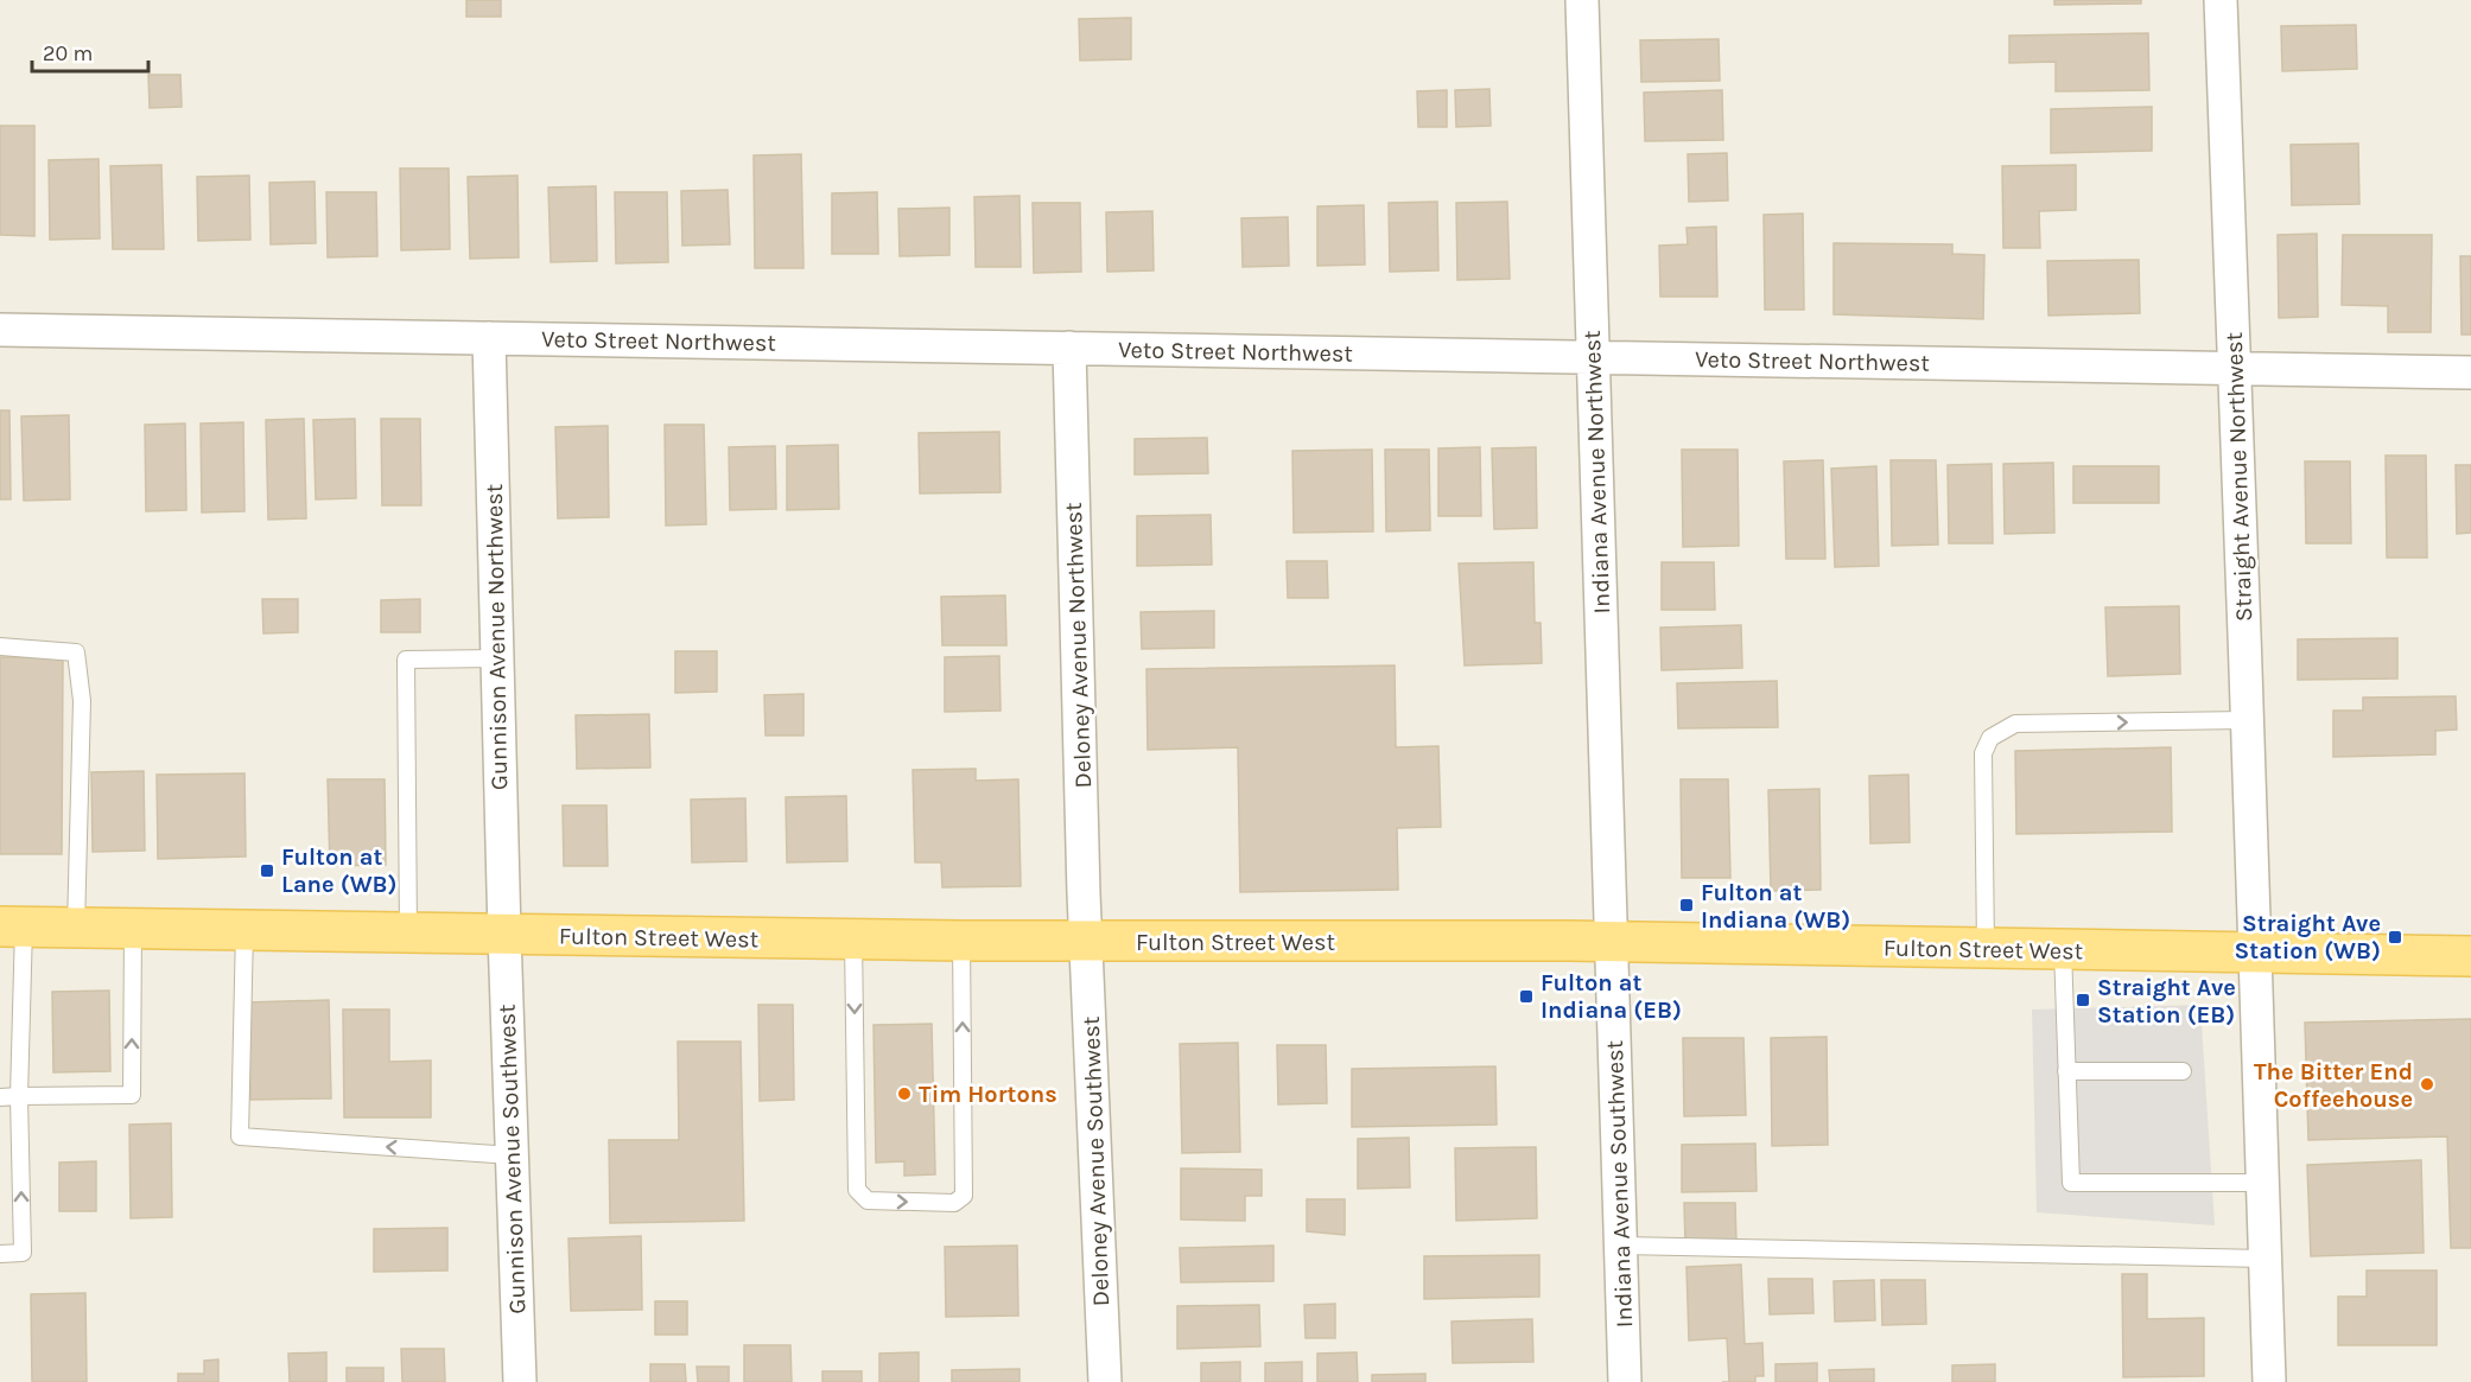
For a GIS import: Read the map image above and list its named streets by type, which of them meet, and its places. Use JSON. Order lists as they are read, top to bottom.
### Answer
{
  "streets": {
    "main road": ["Fulton Street West"],
    "street": [
      "Veto Street Northwest",
      "Indiana Avenue Northwest",
      "Straight Avenue Northwest",
      "Gunnison Avenue Northwest",
      "Deloney Avenue Northwest",
      "Gunnison Avenue Southwest",
      "Deloney Avenue Southwest",
      "Indiana Avenue Southwest"
    ]
  },
  "crossings": [
    ["Veto Street Northwest", "Indiana Avenue Northwest"],
    ["Veto Street Northwest", "Straight Avenue Northwest"],
    ["Veto Street Northwest", "Gunnison Avenue Northwest"],
    ["Veto Street Northwest", "Deloney Avenue Northwest"],
    ["Indiana Avenue Northwest", "Fulton Street West"],
    ["Indiana Avenue Northwest", "Indiana Avenue Southwest"],
    ["Straight Avenue Northwest", "Fulton Street West"],
    ["Gunnison Avenue Northwest", "Fulton Street West"],
    ["Gunnison Avenue Northwest", "Gunnison Avenue Southwest"],
    ["Deloney Avenue Northwest", "Fulton Street West"],
    ["Deloney Avenue Northwest", "Deloney Avenue Southwest"],
    ["Fulton Street West", "Gunnison Avenue Southwest"],
    ["Fulton Street West", "Deloney Avenue Southwest"],
    ["Fulton Street West", "Indiana Avenue Southwest"]
  ],
  "places": {
    "transit": [
      "Fulton at Lane (WB)",
      "Fulton at Indiana (WB)",
      "Straight Ave Station (WB)",
      "Fulton at Indiana (EB)",
      "Straight Ave Station (EB)"
    ],
    "other": ["The Bitter End Coffeehouse", "Tim Hortons"]
  },
  "scale_bar": "20 m"
}
